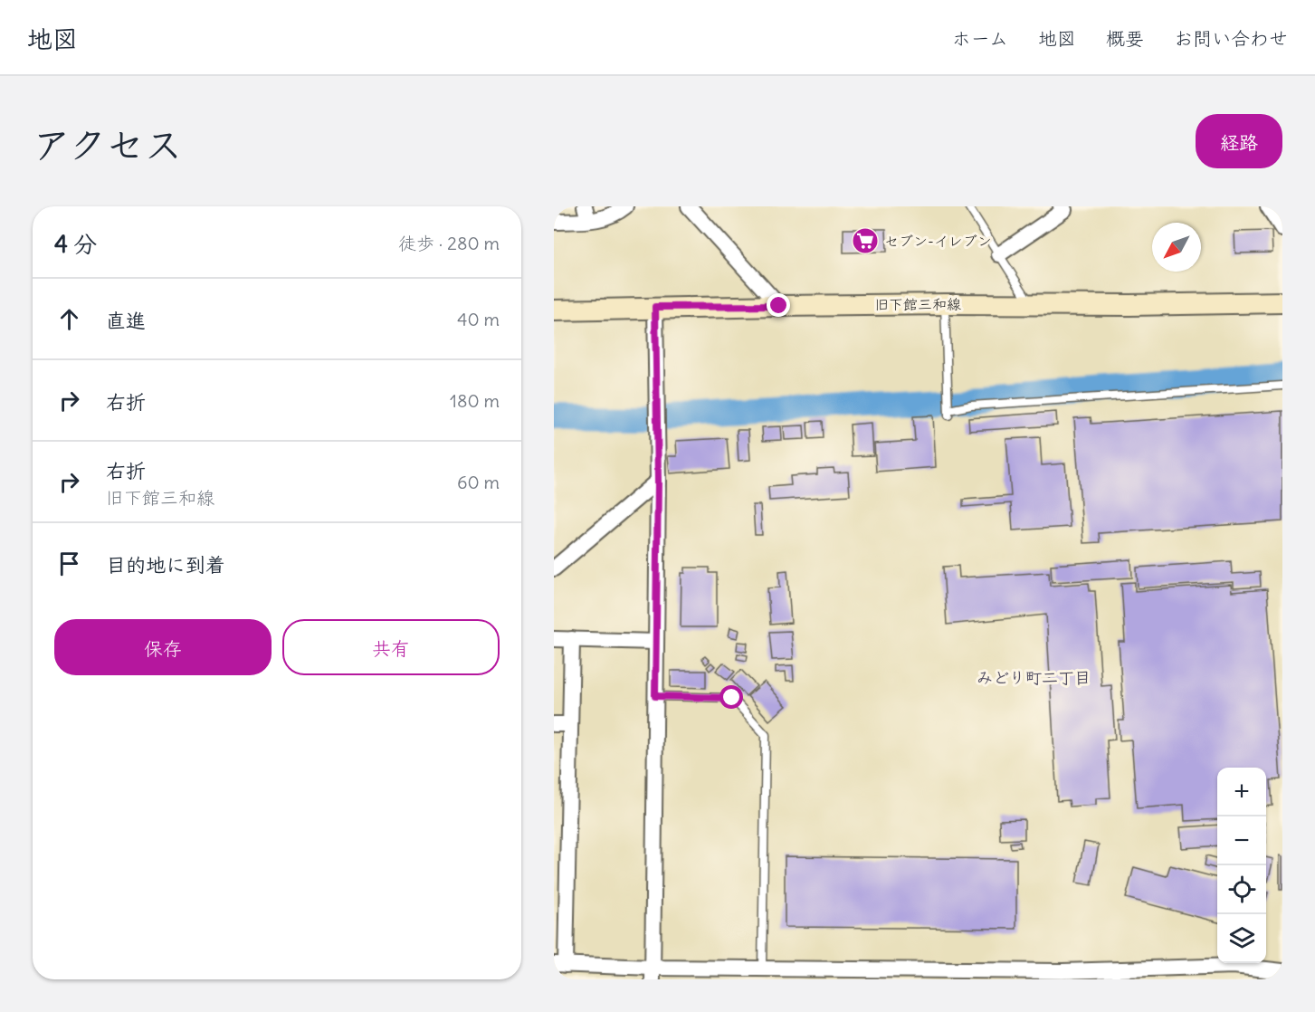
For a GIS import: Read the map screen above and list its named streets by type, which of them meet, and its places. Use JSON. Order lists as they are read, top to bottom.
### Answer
{
  "streets": {
    "street": ["旧下館三和線"]
  },
  "districts": ["みどり町二丁目"],
  "places": {
    "supermarket": ["セブン-イレブン"]
  },
  "north": "bottom left",
  "page": {
    "header": "地図",
    "nav": [
      "ホーム",
      "地図",
      "概要",
      "お問い合わせ"
    ],
    "title": "アクセス",
    "buttons": [
      "経路",
      ["保存", "共有"]
    ],
    "heading": ["4 分", "徒歩 · 280 m"],
    "list": [
      ["直進", "40 m"],
      ["右折", "180 m"],
      ["右折", "旧下館三和線", "60 m"],
      "目的地に到着"
    ],
    "map_buttons": ["+", "−"]
  }
}
